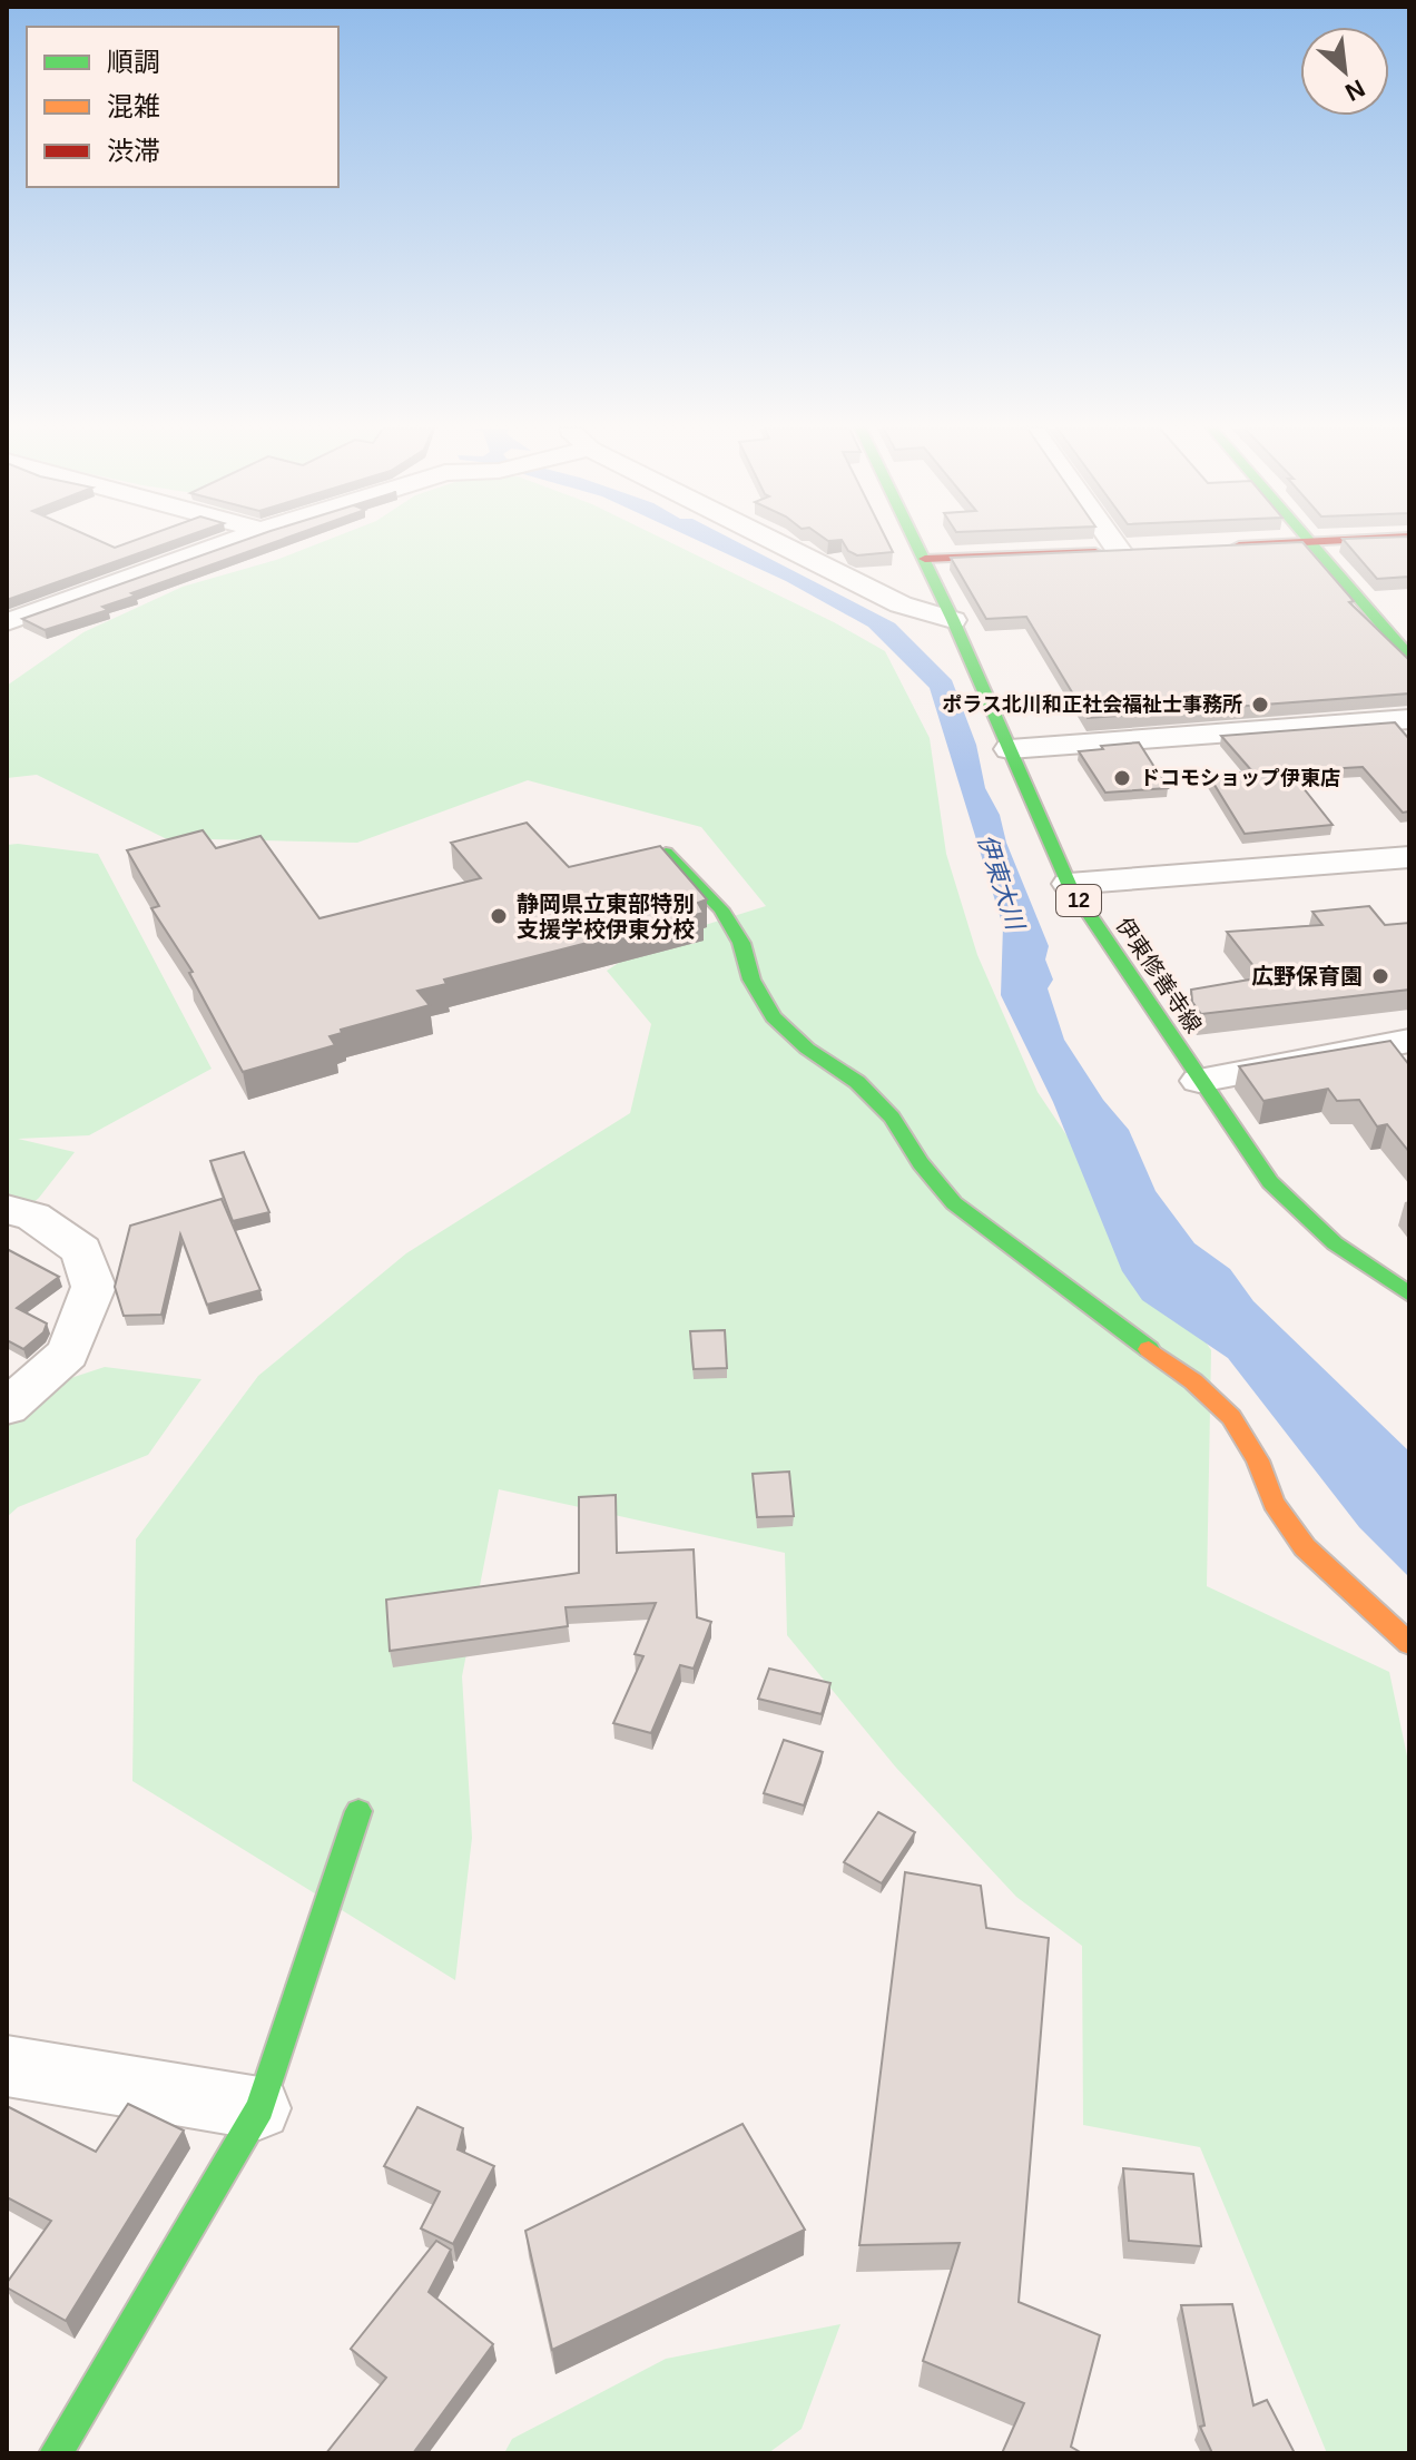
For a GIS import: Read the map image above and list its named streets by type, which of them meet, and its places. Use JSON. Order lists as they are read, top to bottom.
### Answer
{
  "streets": {
    "street": ["12", "伊東修善寺線"]
  },
  "water": ["伊東大川"],
  "places": [
    "ポラス北川和正社会福祉士事務所",
    "ドコモショップ伊東店",
    "静岡県立東部特別 支援学校伊東分校",
    "広野保育園"
  ],
  "legend": ["順調", "混雑", "渋滞"],
  "north": "bottom right"
}
